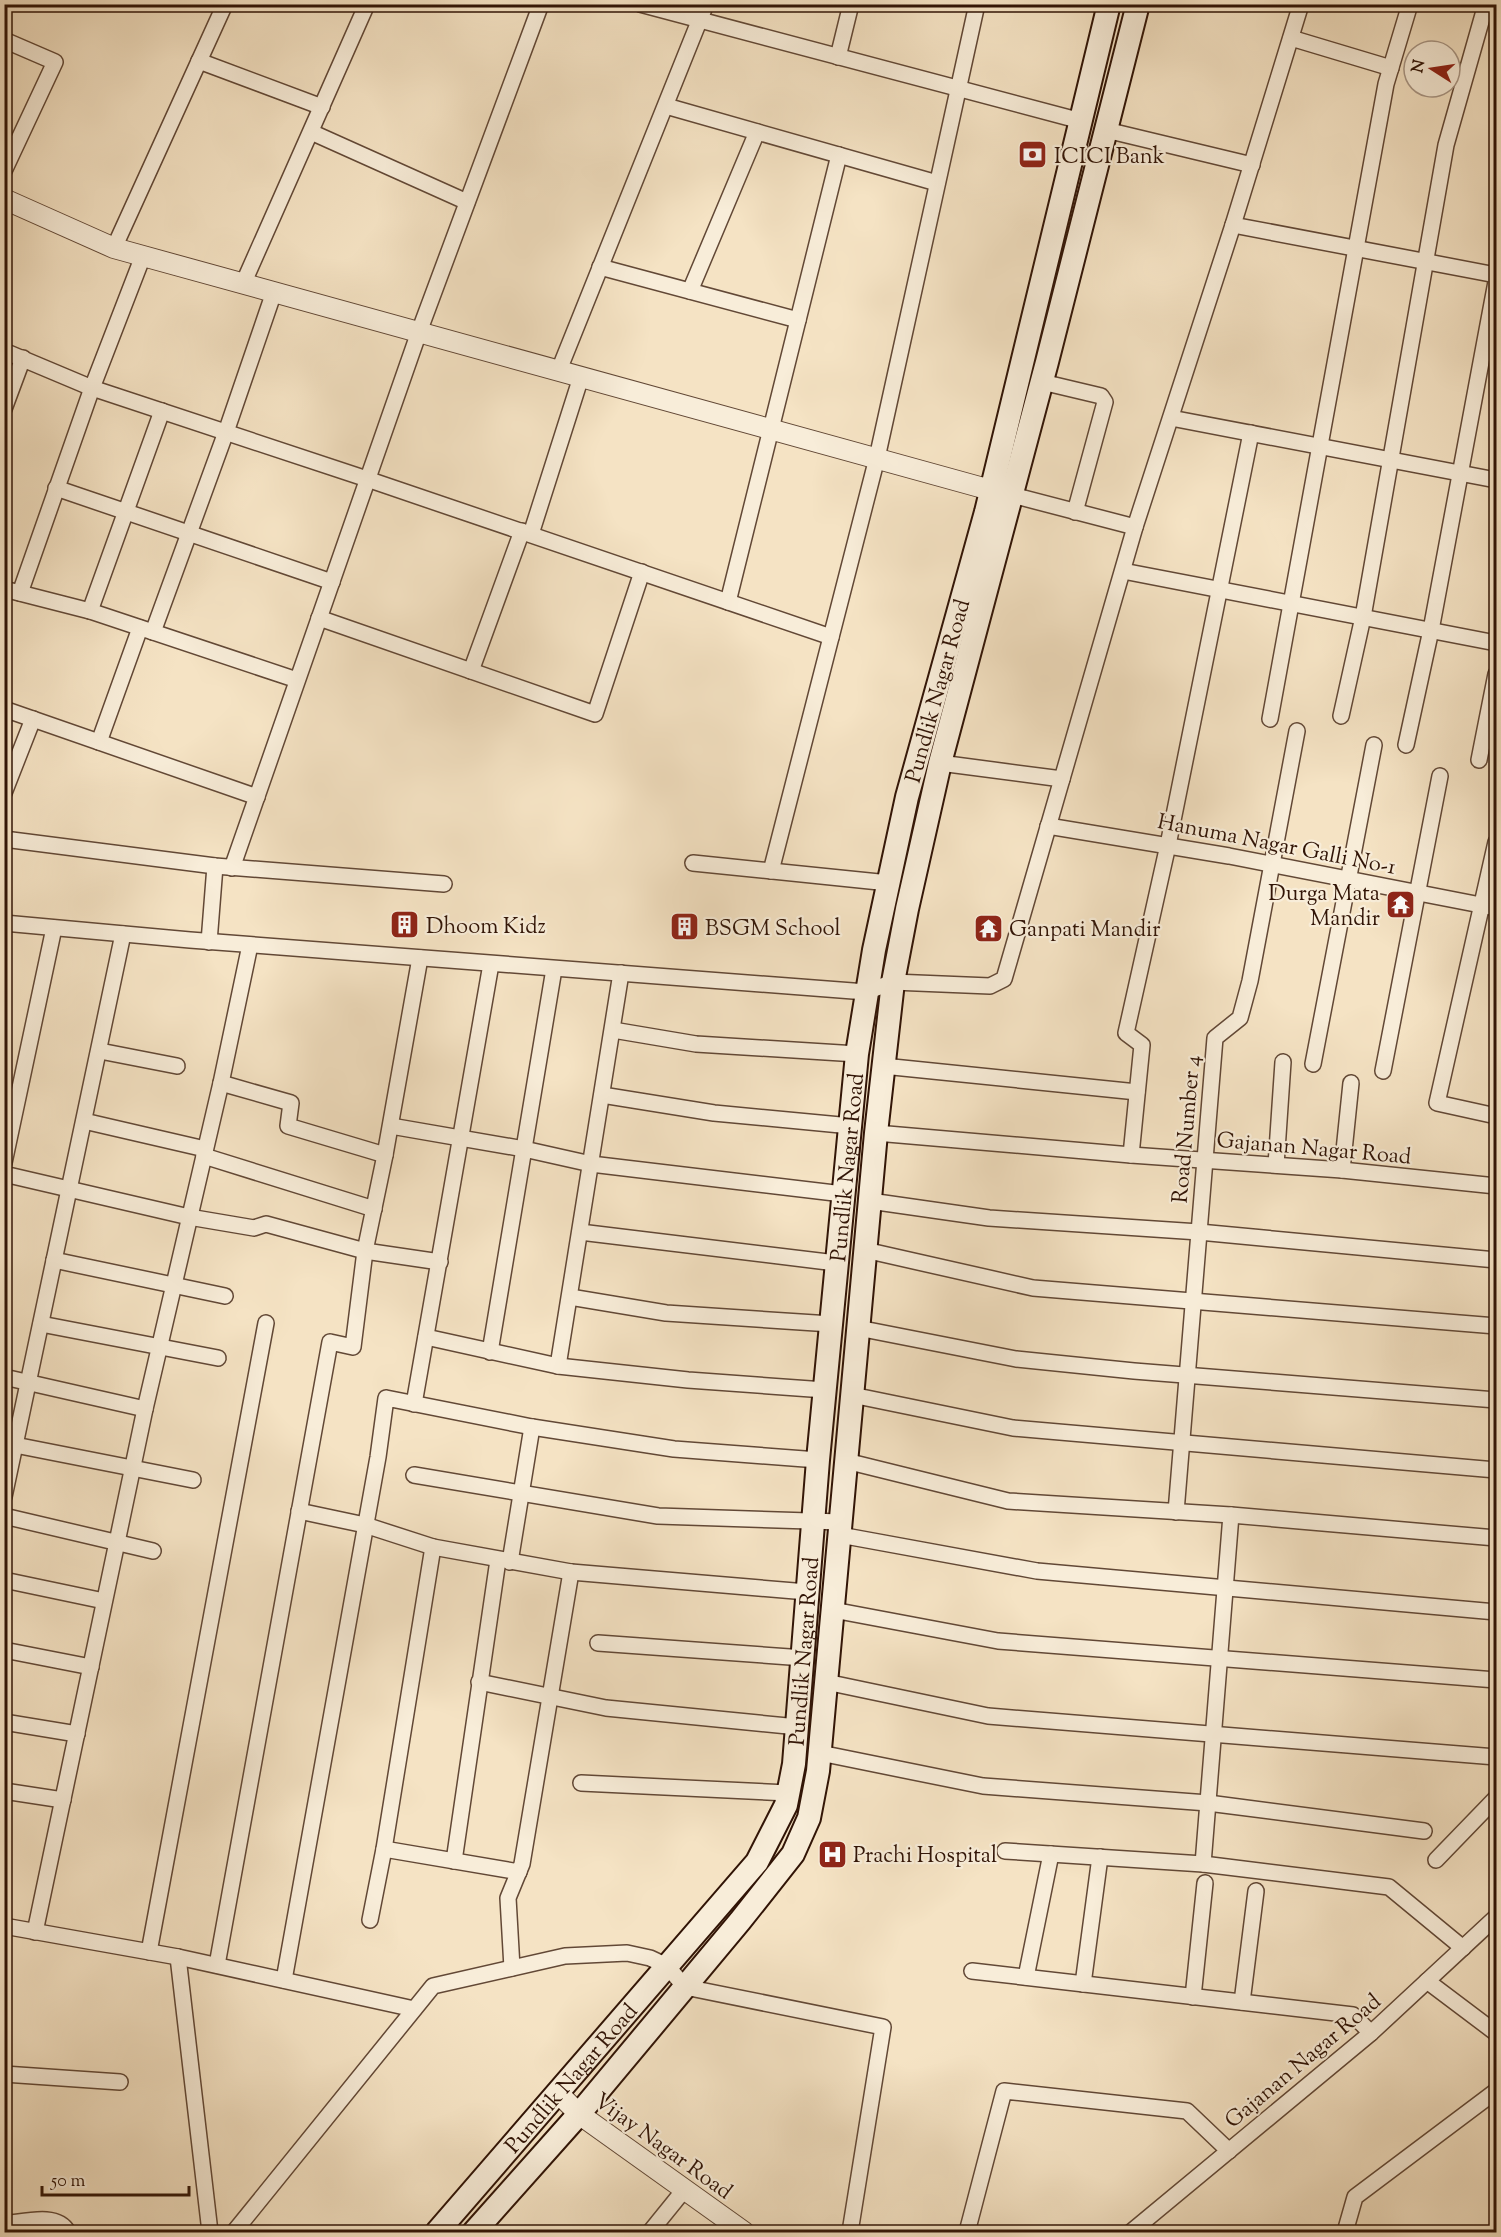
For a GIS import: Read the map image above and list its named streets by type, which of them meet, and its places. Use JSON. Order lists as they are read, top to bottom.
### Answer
{
  "streets": {
    "main road": ["Pundlik Nagar Road"],
    "street": [
      "Hanuma Nagar Galli No-1",
      "Road Number 4",
      "Gajanan Nagar Road",
      "Vijay Nagar Road"
    ]
  },
  "crossings": [
    ["Pundlik Nagar Road", "Gajanan Nagar Road"],
    ["Pundlik Nagar Road", "Vijay Nagar Road"],
    ["Hanuma Nagar Galli No-1", "Road Number 4"],
    ["Road Number 4", "Gajanan Nagar Road"]
  ],
  "places": {
    "bank": ["ICICI Bank"],
    "temple": ["Durga Mata Mandir", "Ganpati Mandir"],
    "building": ["Dhoom Kidz", "BSGM School"],
    "hospital": ["Prachi Hospital"]
  },
  "scale_bar": "50 m",
  "north": "left"
}
